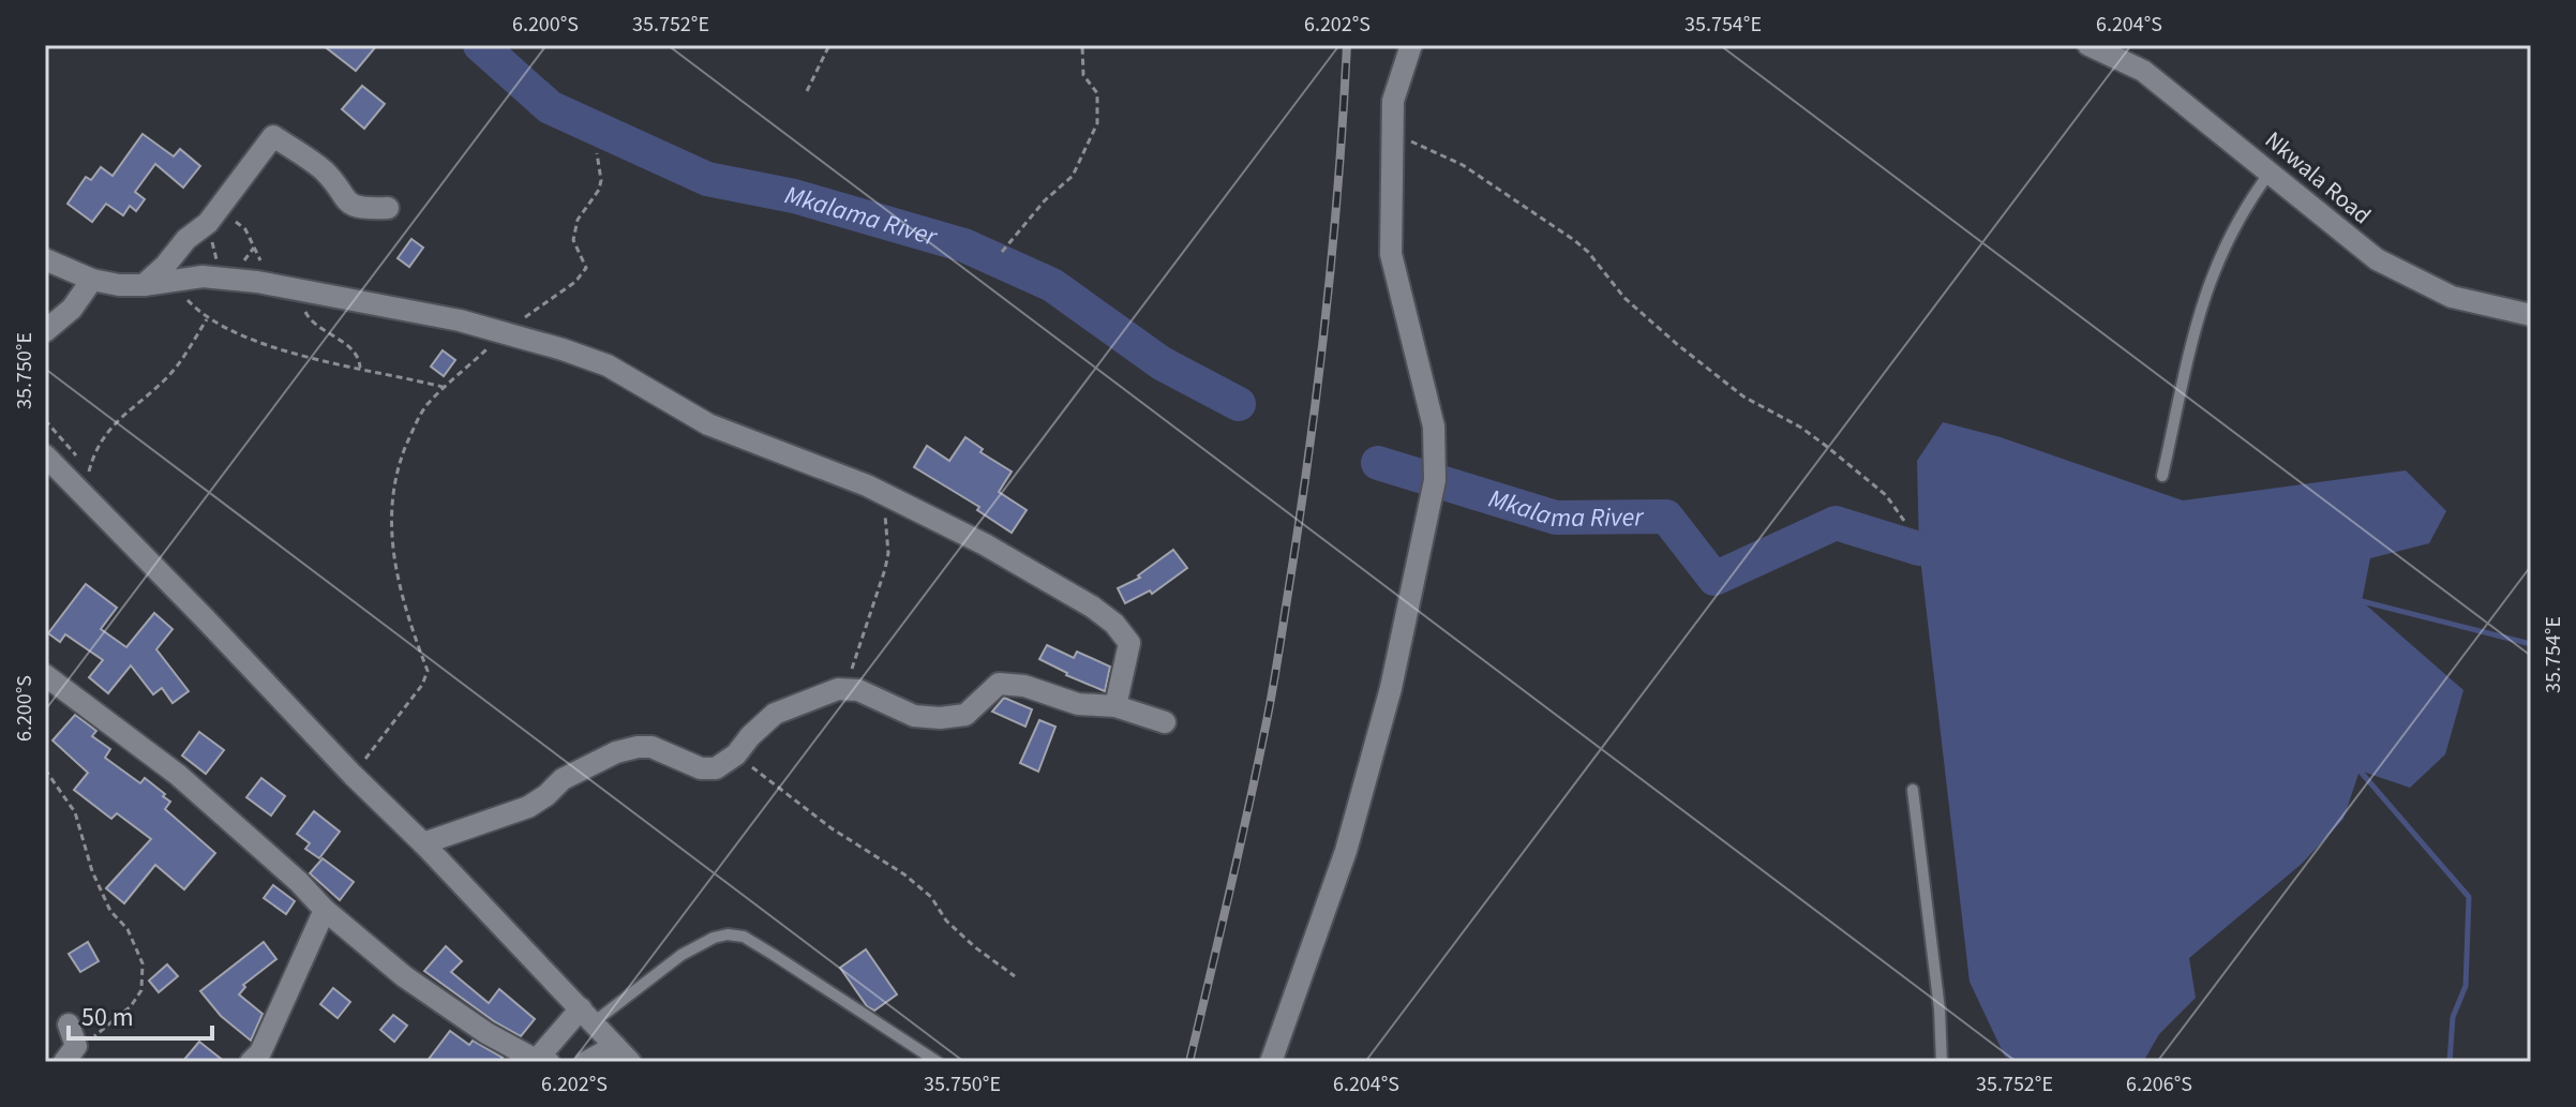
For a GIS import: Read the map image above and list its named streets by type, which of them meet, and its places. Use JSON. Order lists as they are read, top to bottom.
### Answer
{
  "streets": {
    "street": ["Nkwala Road"]
  },
  "water": ["Mkalama River"],
  "scale_bar": "50 m",
  "coordinates": [
    "6.200°S",
    "35.752°E",
    "6.202°S",
    "35.754°E",
    "6.204°S",
    "35.750°E",
    "6.206°S"
  ]
}
